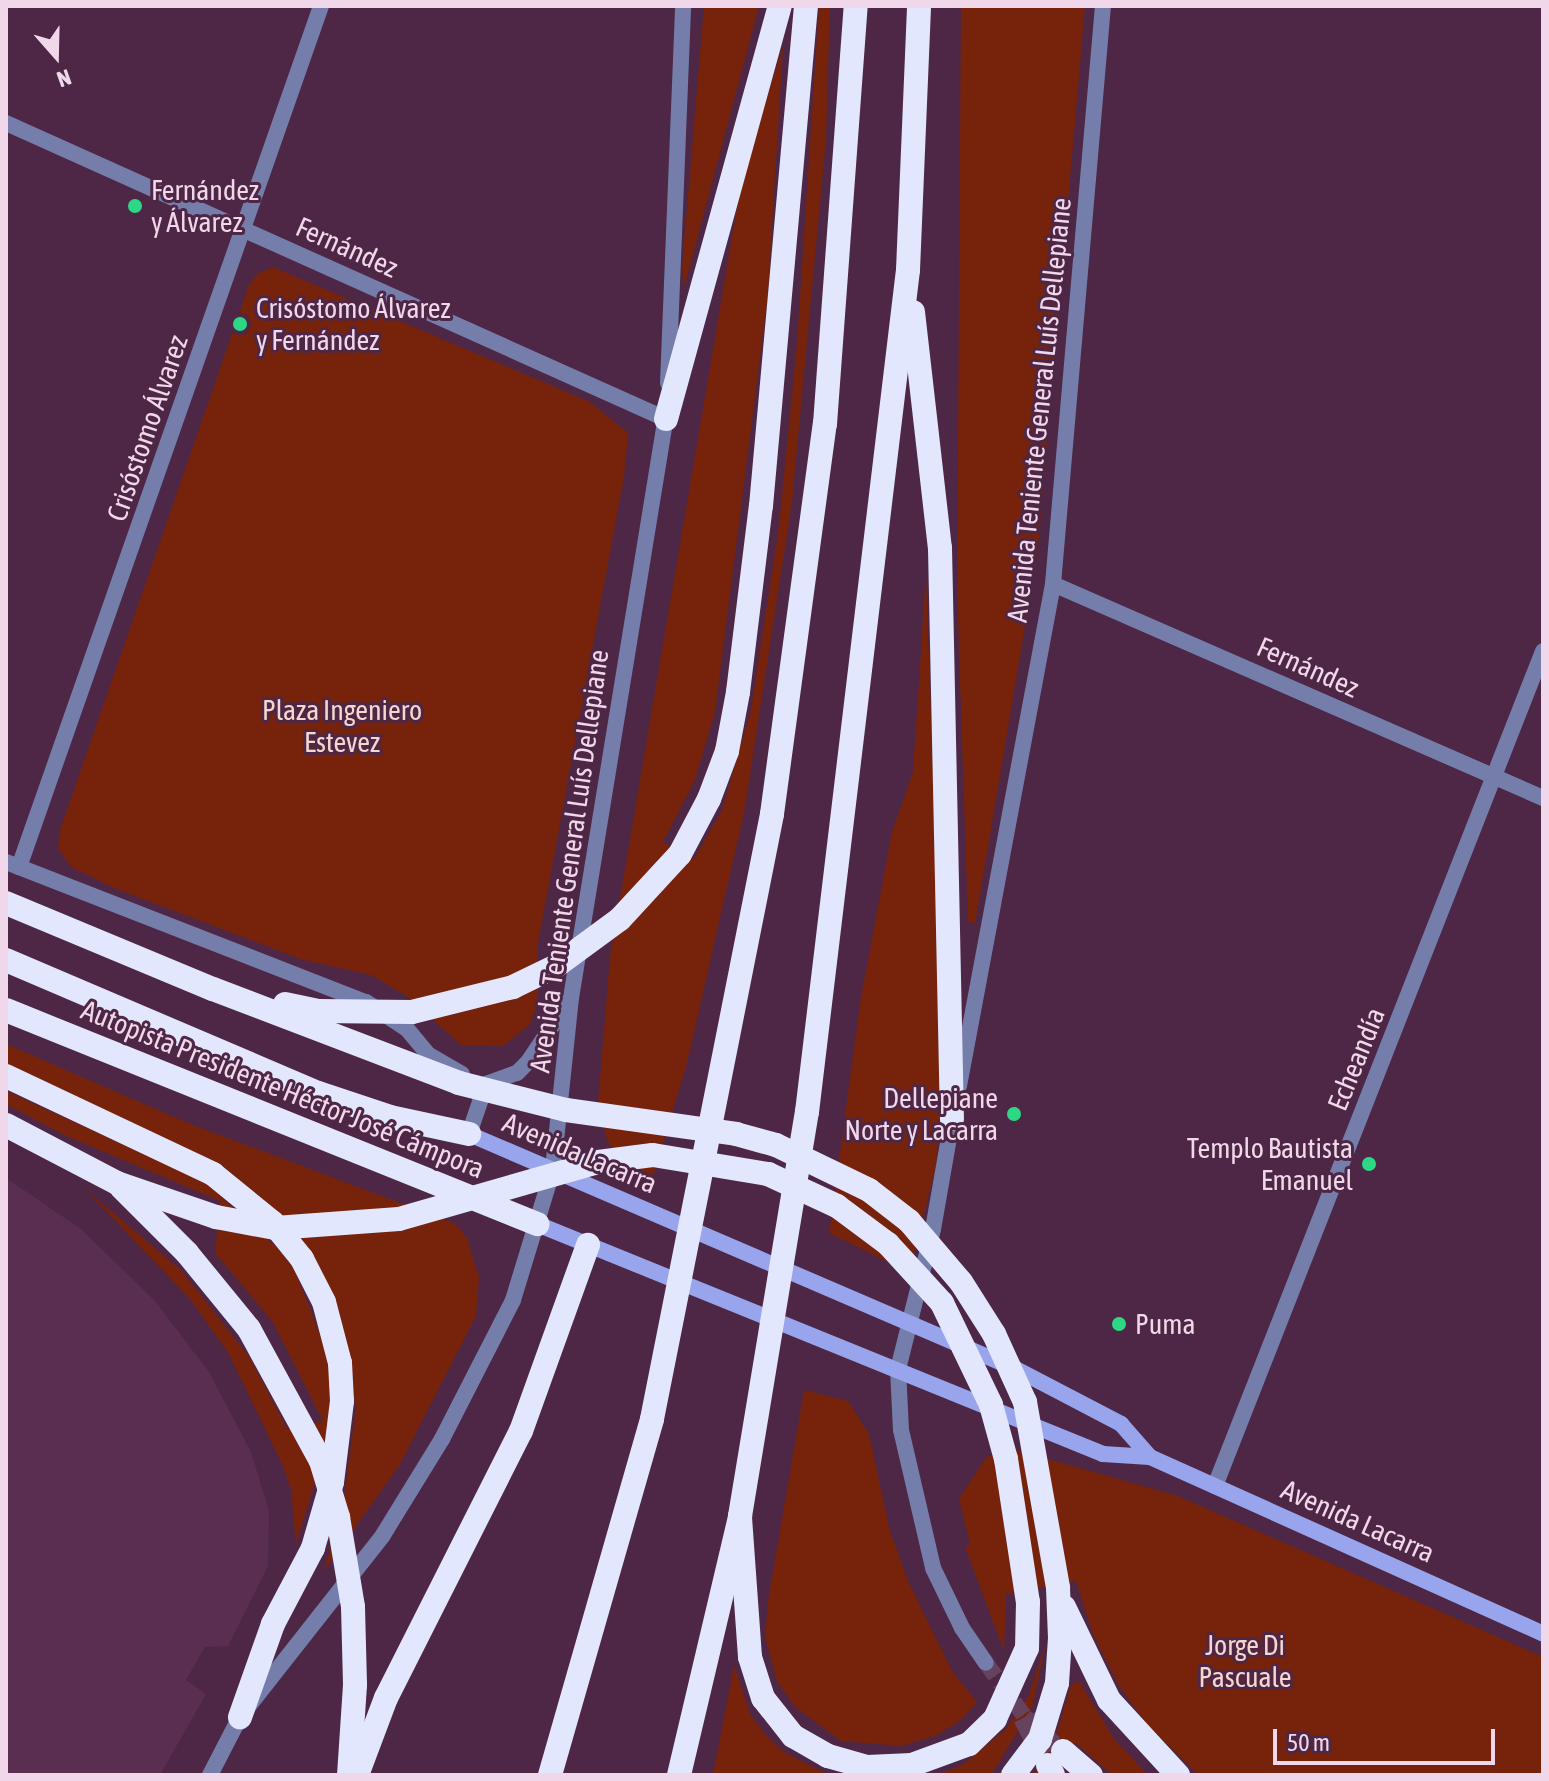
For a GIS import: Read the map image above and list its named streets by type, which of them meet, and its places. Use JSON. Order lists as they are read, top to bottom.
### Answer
{
  "streets": {
    "highway": ["Autopista Presidente Héctor José Cámpora"],
    "main road": ["Avenida Lacarra"],
    "street": [
      "Fernández",
      "Avenida Teniente General Luís Dellepiane",
      "Crisóstomo Álvarez",
      "Echeandía"
    ]
  },
  "crossings": [
    ["Fernández", "Avenida Teniente General Luís Dellepiane"],
    ["Fernández", "Crisóstomo Álvarez"],
    ["Fernández", "Echeandía"],
    ["Avenida Teniente General Luís Dellepiane", "Autopista Presidente Héctor José Cámpora"],
    ["Avenida Teniente General Luís Dellepiane", "Avenida Lacarra"],
    ["Crisóstomo Álvarez", "Avenida Lacarra"],
    ["Echeandía", "Avenida Lacarra"],
    ["Autopista Presidente Héctor José Cámpora", "Avenida Lacarra"]
  ],
  "parks": ["Plaza Ingeniero Estevez", "Jorge Di Pascuale"],
  "places": [
    "Fernández y Álvarez",
    "Crisóstomo Álvarez y Fernández",
    "Dellepiane Norte y Lacarra",
    "Templo Bautista Emanuel",
    "Puma"
  ],
  "scale_bar": "50 m",
  "north": "bottom"
}
